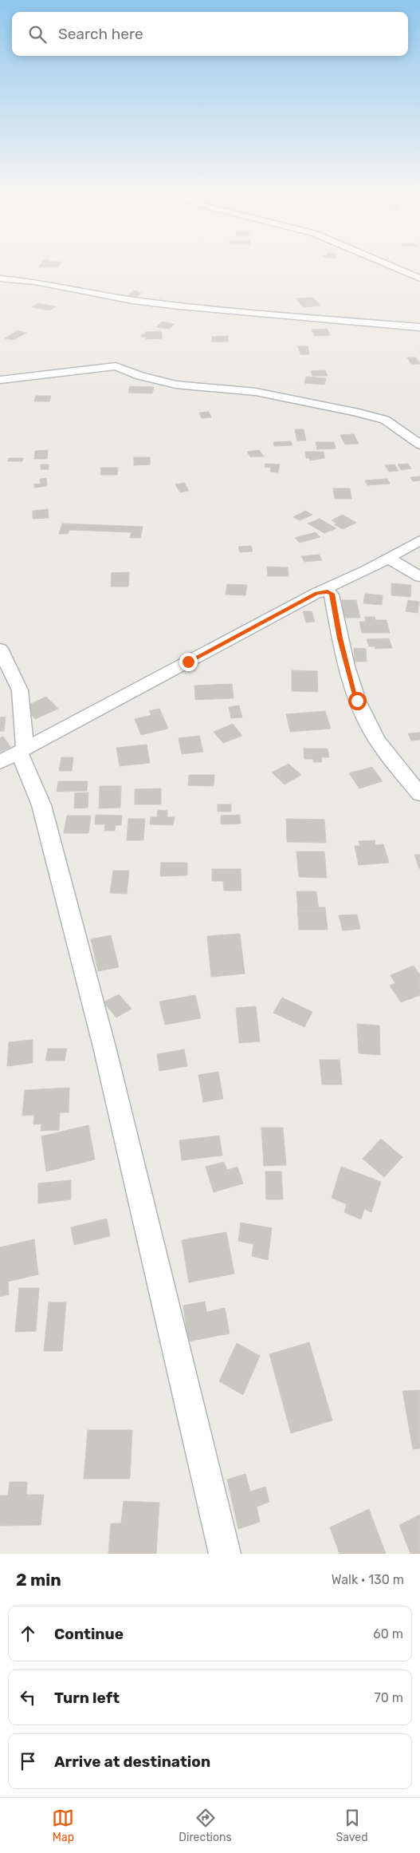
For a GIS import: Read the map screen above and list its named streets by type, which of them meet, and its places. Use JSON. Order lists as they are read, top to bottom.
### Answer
{
  "page": {
    "search": "Search here",
    "heading": ["2 min", "Walk · 130 m"],
    "list": [
      ["Continue", "60 m"],
      ["Turn left", "70 m"],
      "Arrive at destination"
    ],
    "nav": ["Map", "Directions", "Saved"]
  }
}
